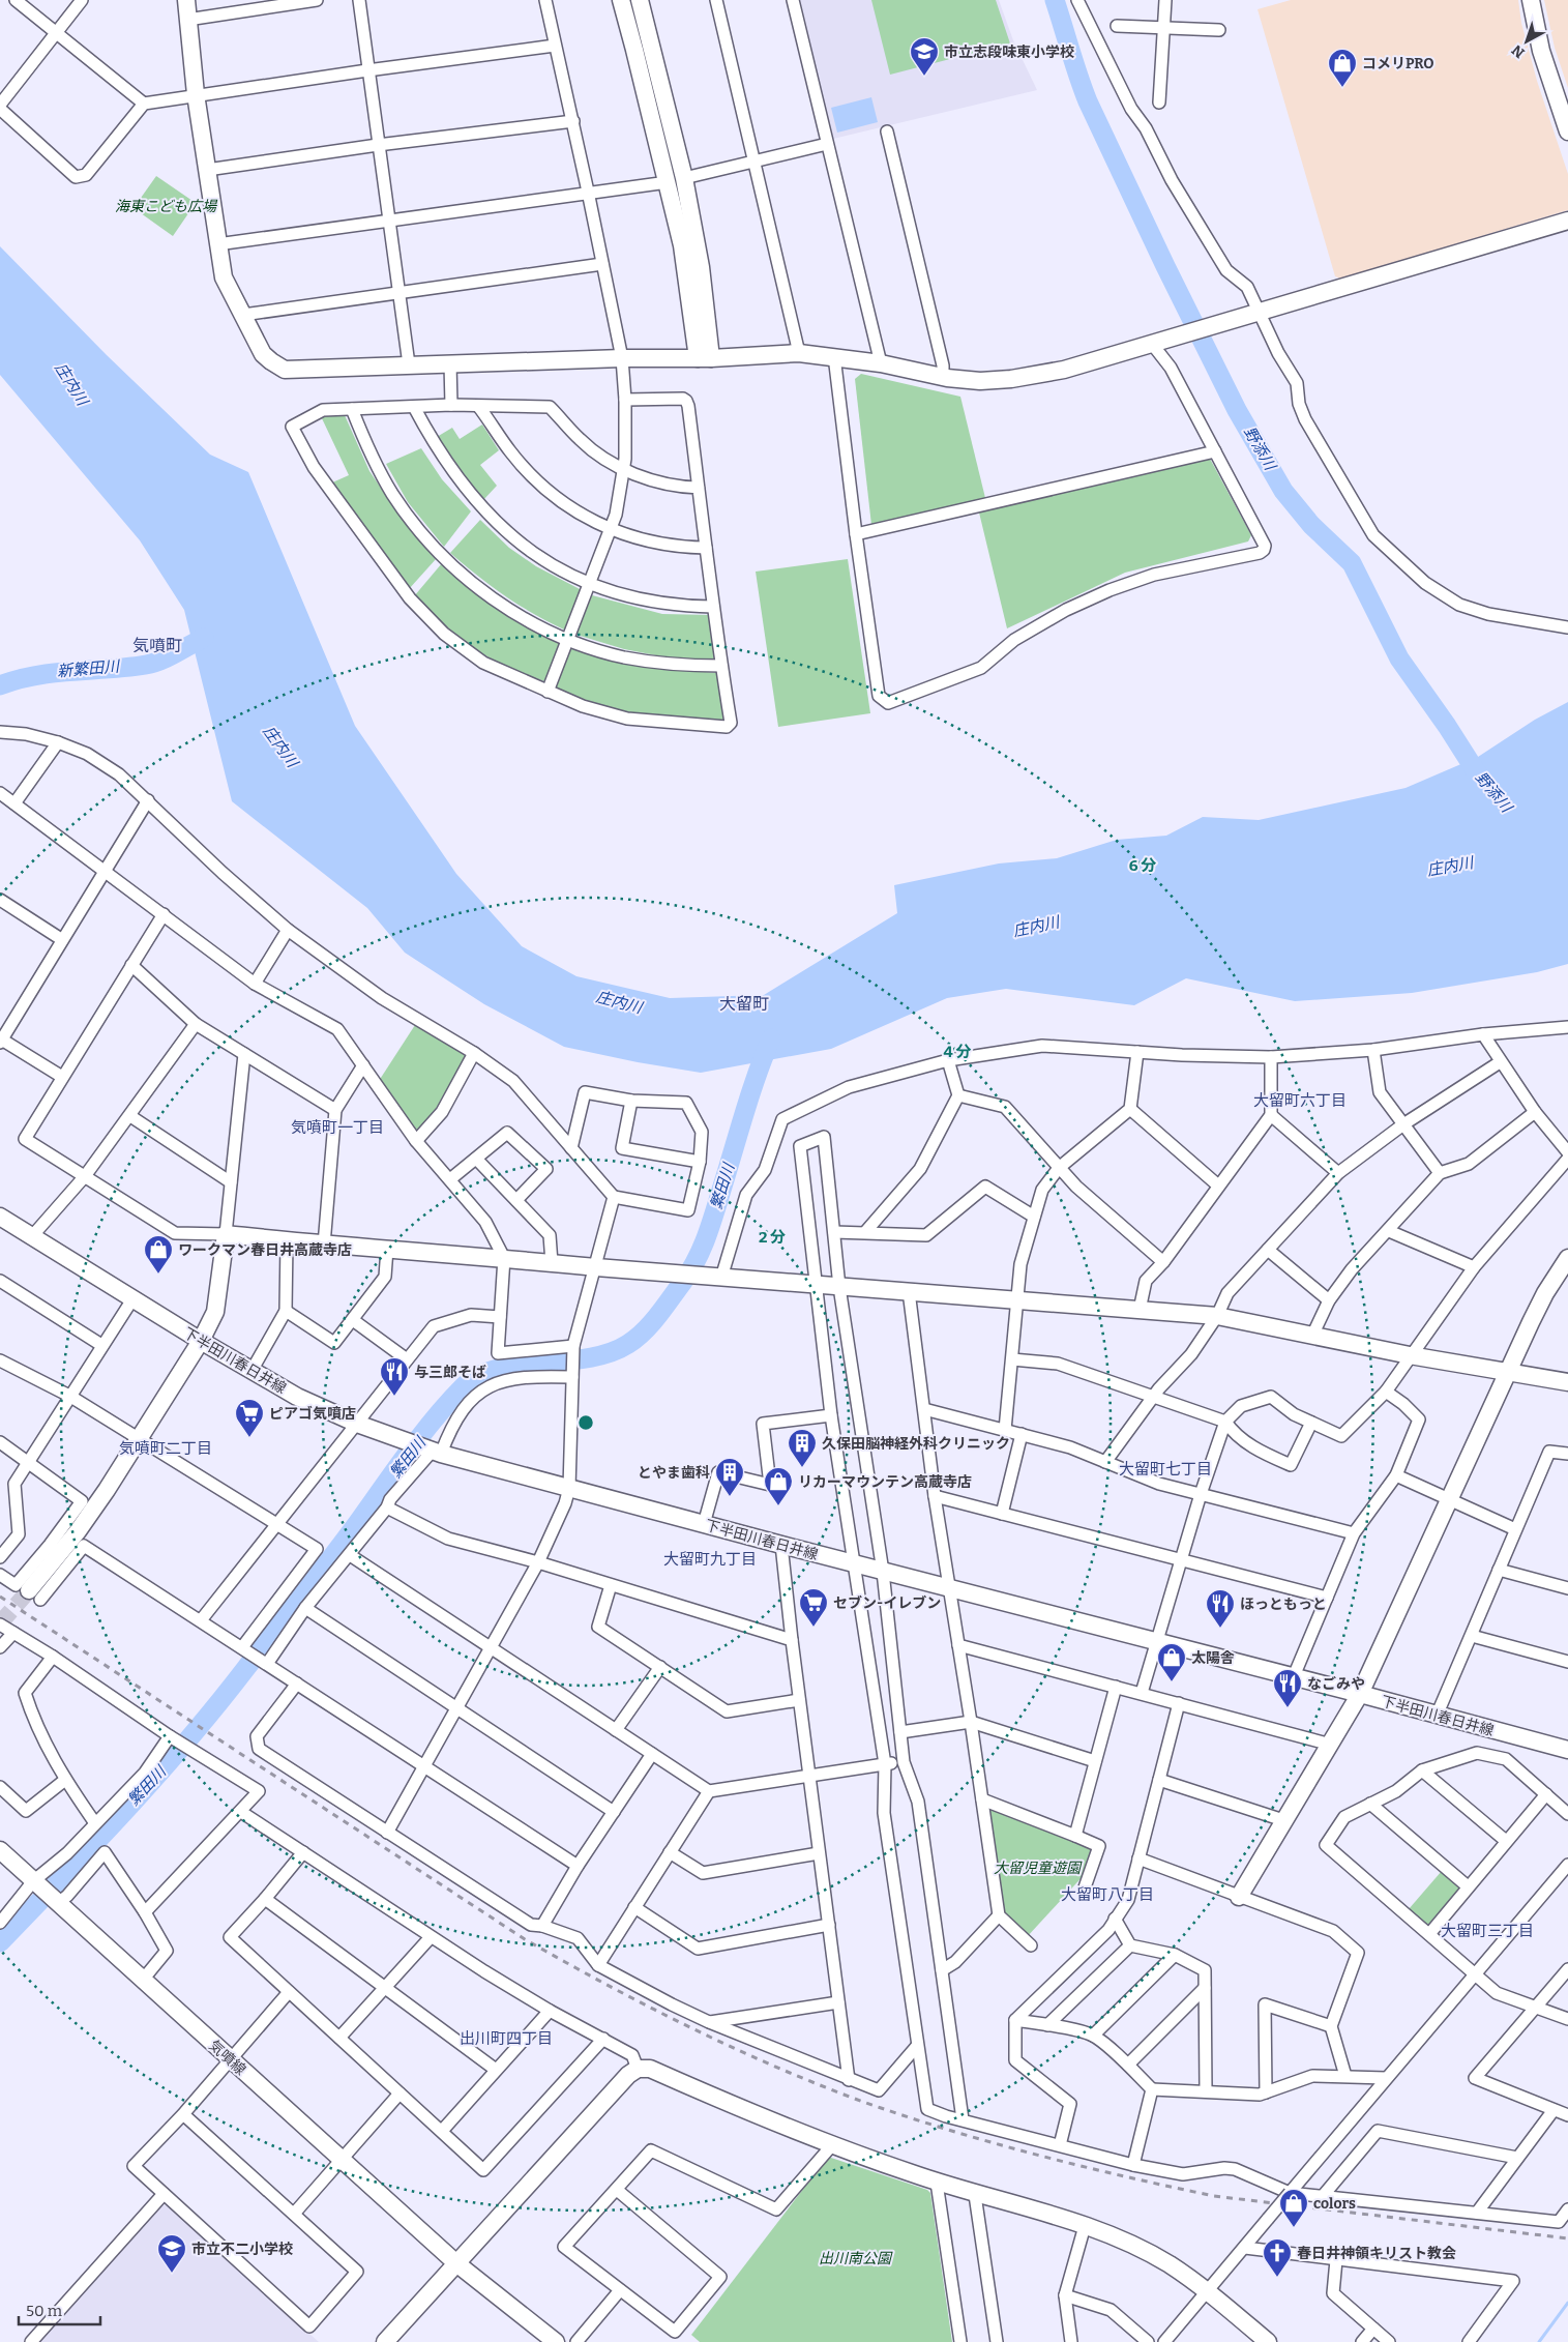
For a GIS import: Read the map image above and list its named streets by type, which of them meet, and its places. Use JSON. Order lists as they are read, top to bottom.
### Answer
{
  "streets": {
    "street": ["下半田川春日井線", "気噴線"]
  },
  "districts": [
    "気噴町",
    "大留町",
    "大留町六丁目",
    "気噴町一丁目",
    "気噴町二丁目",
    "大留町七丁目",
    "大留町九丁目",
    "大留町八丁目",
    "大留町三丁目",
    "出川町四丁目"
  ],
  "water": [
    "庄内川",
    "野添川",
    "新繁田川",
    "繁田川"
  ],
  "parks": ["海東こども広場", "大留児童遊園", "出川南公園"],
  "places": {
    "school or university": ["市立志段味東小学校", "市立不二小学校"],
    "shop": [
      "コメリPRO",
      "ワークマン春日井高蔵寺店",
      "リカーマウンテン高蔵寺店",
      "太陽舎",
      "colors"
    ],
    "restaurant": ["与三郎そば", "ほっともっと", "なごみや"],
    "supermarket": ["ピアゴ気噴店", "セブン-イレブン"],
    "building": ["久保田脳神経外科クリニック", "とやま歯科"],
    "church": ["春日井神領キリスト教会"]
  },
  "scale_bar": "50 m",
  "north": "bottom left",
  "rings": ["6 分", "4 分", "2 分"]
}
